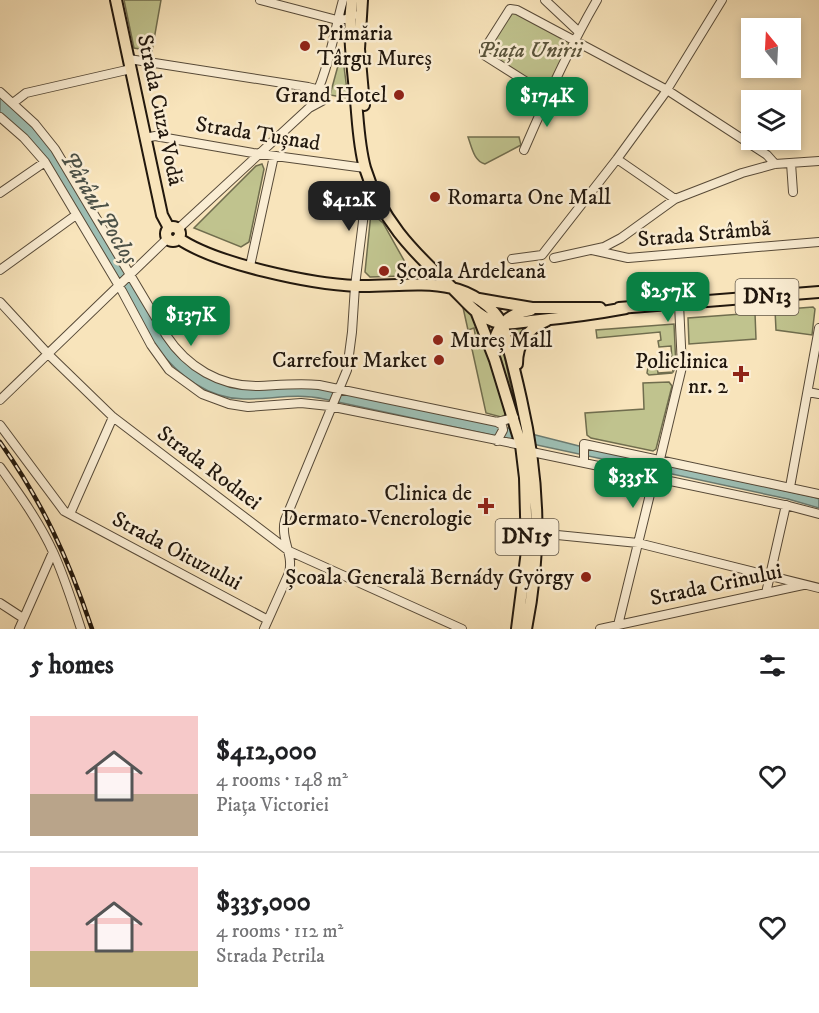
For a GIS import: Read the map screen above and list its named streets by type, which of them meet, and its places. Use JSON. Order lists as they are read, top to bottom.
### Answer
{
  "streets": {
    "main road": ["Strada Cuza Vodă", "DN13", "DN15"],
    "street": [
      "Strada Tușnad",
      "Strada Strâmbă",
      "Strada Rodnei",
      "Strada Oituzului",
      "Strada Crinului"
    ]
  },
  "crossings": [
    ["Strada Cuza Vodă", "Strada Tușnad"],
    ["Strada Tușnad", "DN15"],
    ["DN13", "DN15"]
  ],
  "water": ["Pârâul Pocloș"],
  "parks": ["Piața Unirii"],
  "places": {
    "other": [
      "Primăria Târgu Mureș",
      "Grand Hotel",
      "Romarta One Mall",
      "Școala Ardeleană",
      "Mureș Mall",
      "Carrefour Market",
      "Școala Generală Bernády György"
    ],
    "health": ["Policlinica nr. 2", "Clinica de Dermato-Venerologie"]
  },
  "north": "top",
  "page": {
    "price": [
      "$174K",
      "$412K",
      "$257K",
      "$137K",
      "$335K"
    ],
    "heading": "5 homes",
    "list": [
      {
        "name": "$412,000",
        "note": "4 rooms · 148 m² · Piața Victoriei"
      },
      {
        "name": "$335,000",
        "note": "4 rooms · 112 m² · Strada Petrila"
      }
    ]
  }
}
